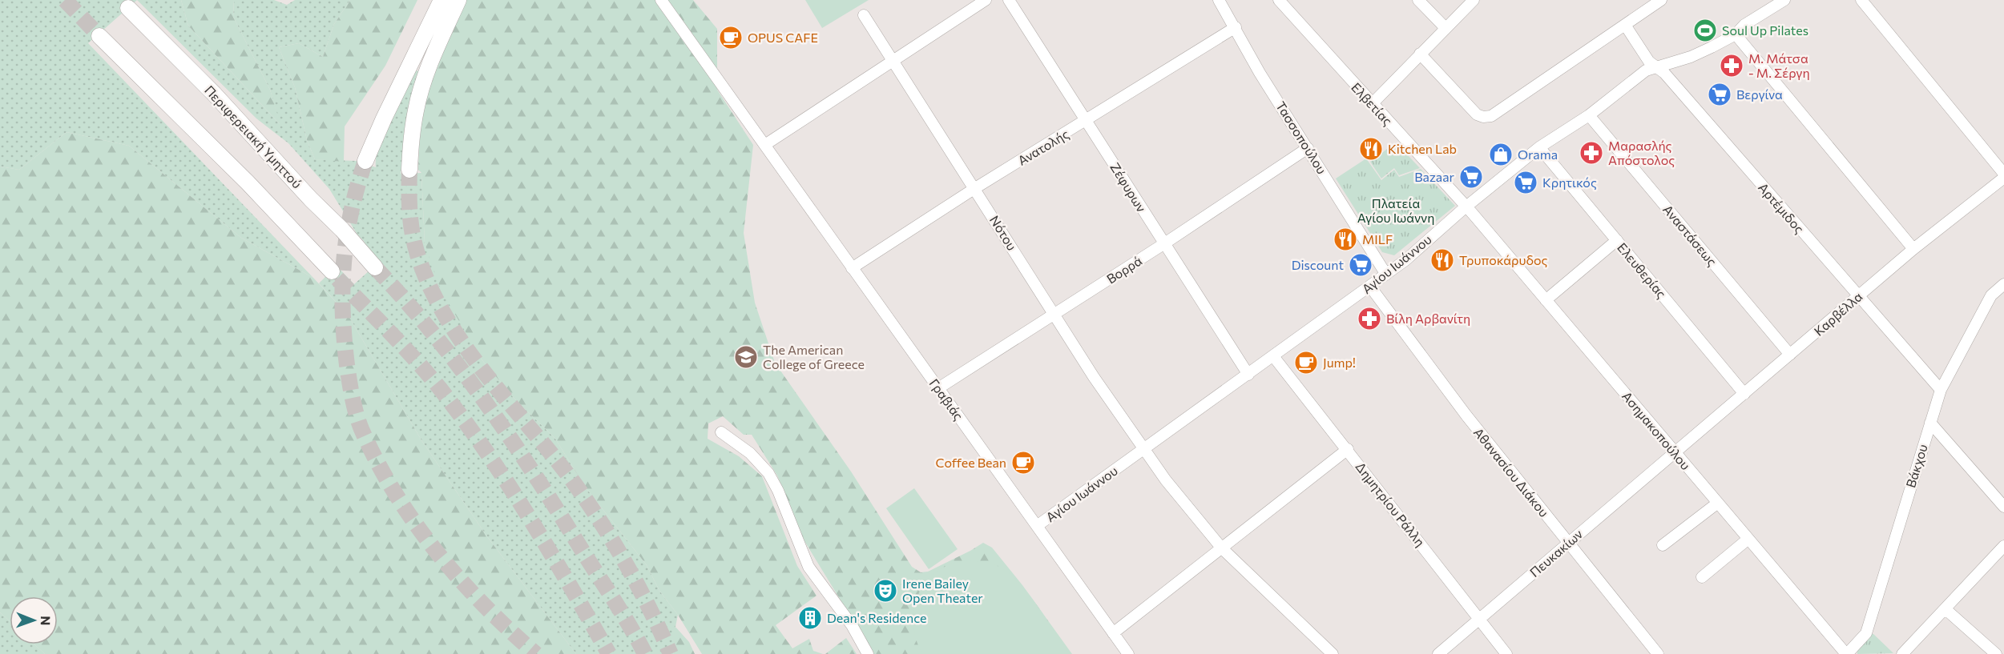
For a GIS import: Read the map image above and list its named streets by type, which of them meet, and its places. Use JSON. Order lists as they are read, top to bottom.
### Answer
{
  "streets": {
    "highway": ["Περιφερειακή Υμηττού"],
    "street": [
      "Ελβετίας",
      "Τασσοπούλου",
      "Ανατολής",
      "Ζέφυρων",
      "Αρτέμιδος",
      "Νότου",
      "Αναστάσεως",
      "Αγίου Ιωάννου",
      "Βορρά",
      "Ελευθερίας",
      "Καρβέλλα",
      "Γραβιάς",
      "Ασημακοπούλου",
      "Βάκχου",
      "Αθανασίου Διάκου",
      "Δημητρίου Ράλλη",
      "Πευκακίων"
    ]
  },
  "crossings": [
    ["Ελβετίας", "Αγίου Ιωάννου"],
    ["Ελβετίας", "Ασημακοπούλου"],
    ["Τασσοπούλου", "Ανατολής"],
    ["Τασσοπούλου", "Αγίου Ιωάννου"],
    ["Τασσοπούλου", "Βορρά"],
    ["Ανατολής", "Ζέφυρων"],
    ["Ανατολής", "Νότου"],
    ["Ανατολής", "Γραβιάς"],
    ["Ζέφυρων", "Αγίου Ιωάννου"],
    ["Ζέφυρων", "Βορρά"],
    ["Αρτέμιδος", "Αγίου Ιωάννου"],
    ["Αρτέμιδος", "Καρβέλλα"],
    ["Αρτέμιδος", "Βάκχου"],
    ["Νότου", "Αγίου Ιωάννου"],
    ["Νότου", "Βορρά"],
    ["Αναστάσεως", "Αγίου Ιωάννου"],
    ["Αναστάσεως", "Καρβέλλα"],
    ["Αγίου Ιωάννου", "Ελευθερίας"],
    ["Αγίου Ιωάννου", "Γραβιάς"],
    ["Αγίου Ιωάννου", "Ασημακοπούλου"],
    ["Αγίου Ιωάννου", "Αθανασίου Διάκου"],
    ["Αγίου Ιωάννου", "Δημητρίου Ράλλη"],
    ["Βορρά", "Γραβιάς"],
    ["Ελευθερίας", "Καρβέλλα"],
    ["Καρβέλλα", "Ασημακοπούλου"],
    ["Καρβέλλα", "Πευκακίων"],
    ["Ασημακοπούλου", "Βάκχου"],
    ["Ασημακοπούλου", "Πευκακίων"],
    ["Αθανασίου Διάκου", "Πευκακίων"],
    ["Δημητρίου Ράλλη", "Πευκακίων"]
  ],
  "parks": ["Πλατεία Αγίου Ιωάννη"],
  "places": {
    "sports": ["Soul Up Pilates"],
    "cafe": ["OPUS CAFE", "Jump!", "Coffee Bean"],
    "pharmacy": ["Μ. Μάτσα - Μ. Σέργη", "Μαρασλής Απόστολος", "Βίλη Αρβανίτη"],
    "supermarket": [
      "Βεργίνα",
      "Bazaar",
      "Κρητικός",
      "Discount"
    ],
    "restaurant": ["Kitchen Lab", "MILF", "Τρυποκάρυδος"],
    "shop": ["Orama"],
    "school or university": ["The American College of Greece"],
    "theatre": ["Irene Bailey Open Theater"],
    "building": ["Dean's Residence"]
  },
  "north": "right"
}
